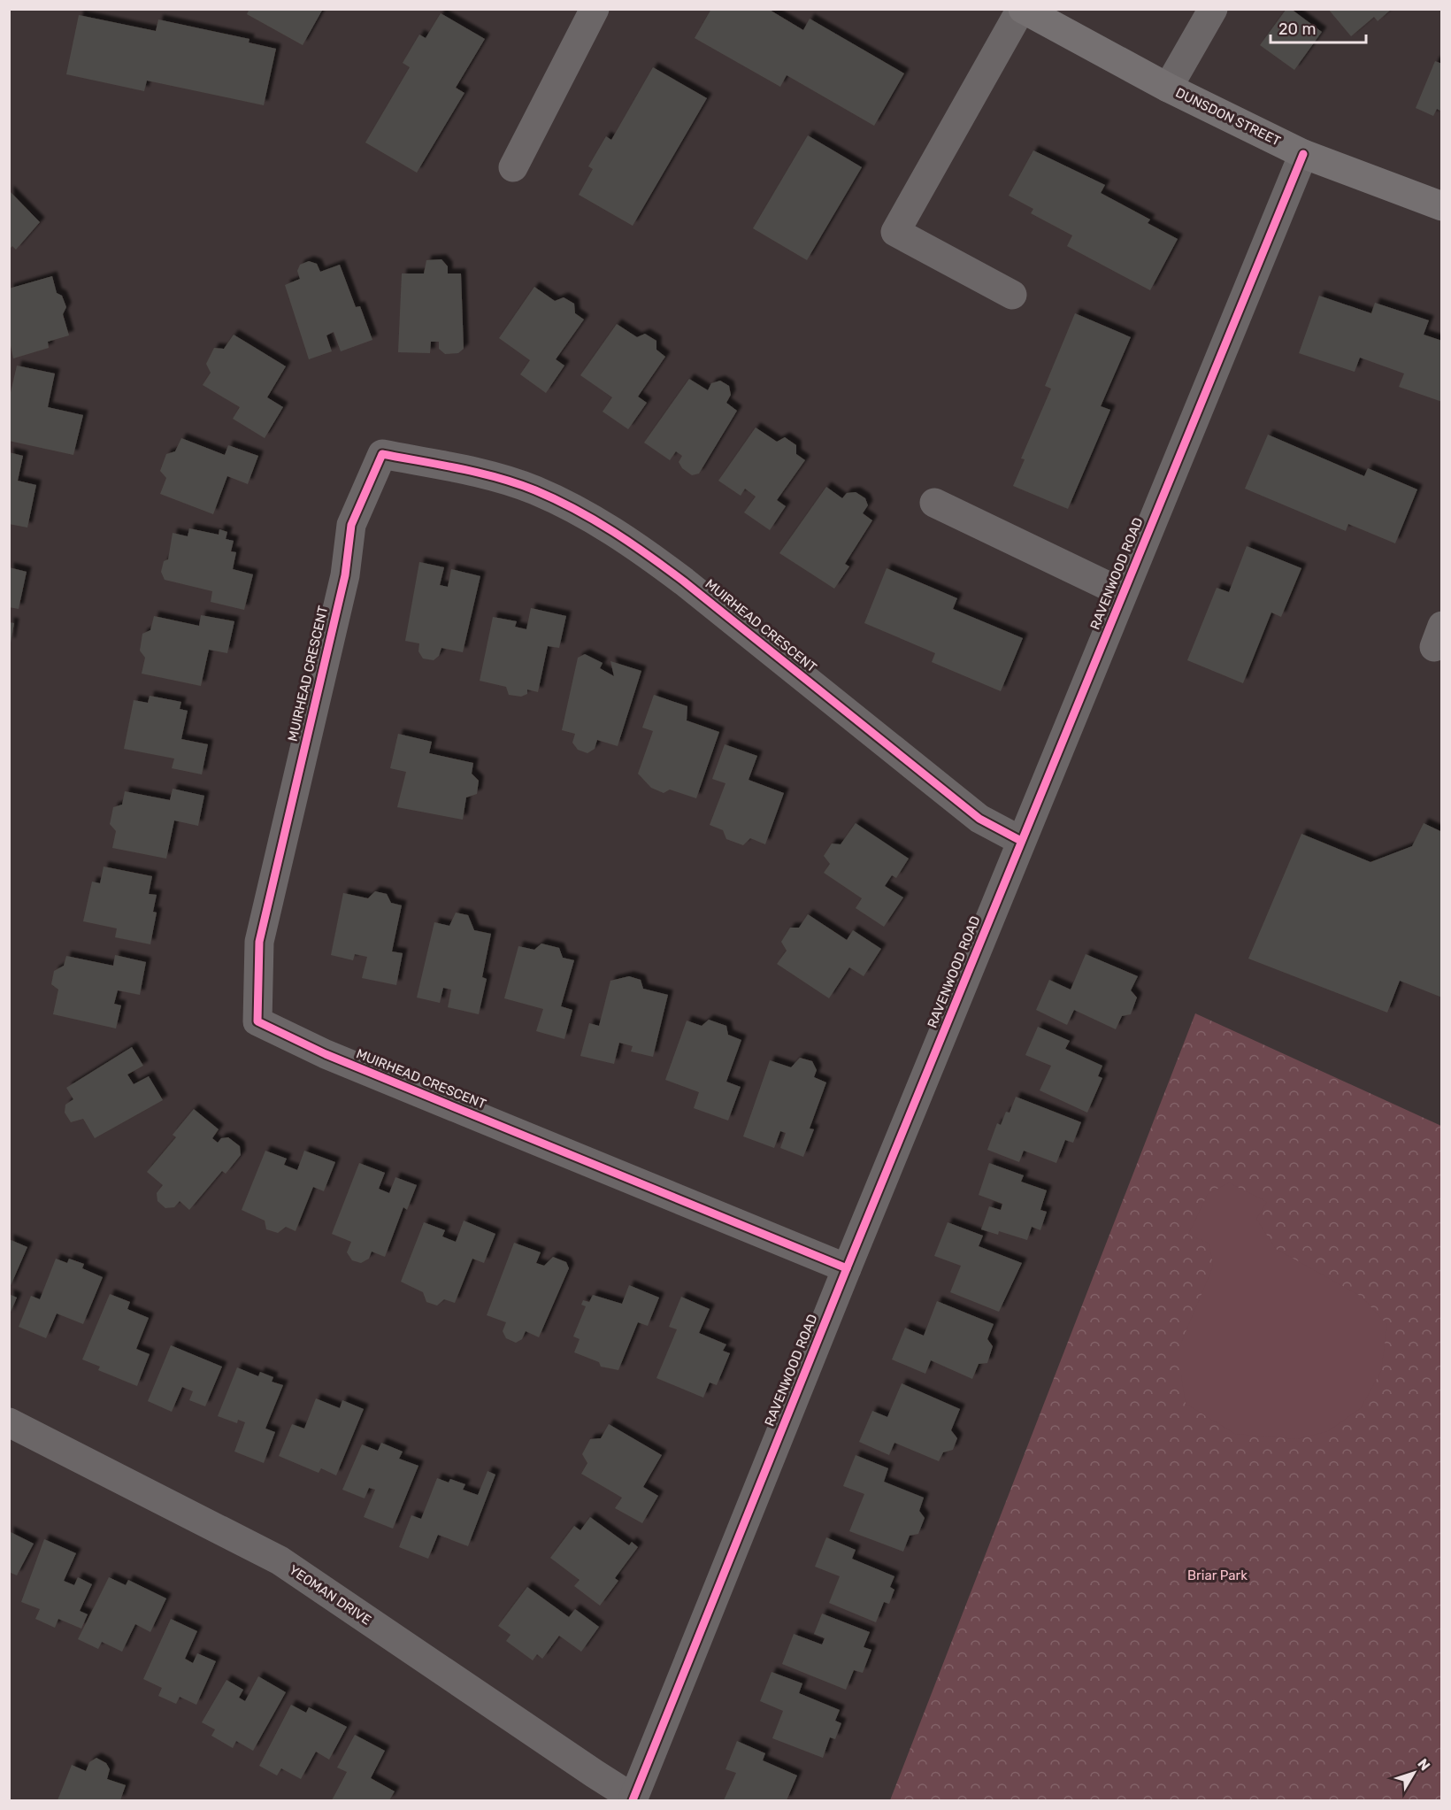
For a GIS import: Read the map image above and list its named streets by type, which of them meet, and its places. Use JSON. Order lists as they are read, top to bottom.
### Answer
{
  "streets": {
    "main road": ["DUNSDON STREET"],
    "street": ["RAVENWOOD ROAD", "MUIRHEAD CRESCENT", "YEOMAN DRIVE"]
  },
  "crossings": [
    ["DUNSDON STREET", "RAVENWOOD ROAD"],
    ["RAVENWOOD ROAD", "MUIRHEAD CRESCENT"],
    ["RAVENWOOD ROAD", "YEOMAN DRIVE"]
  ],
  "parks": ["Briar Park"],
  "scale_bar": "20 m",
  "north": "top right"
}
